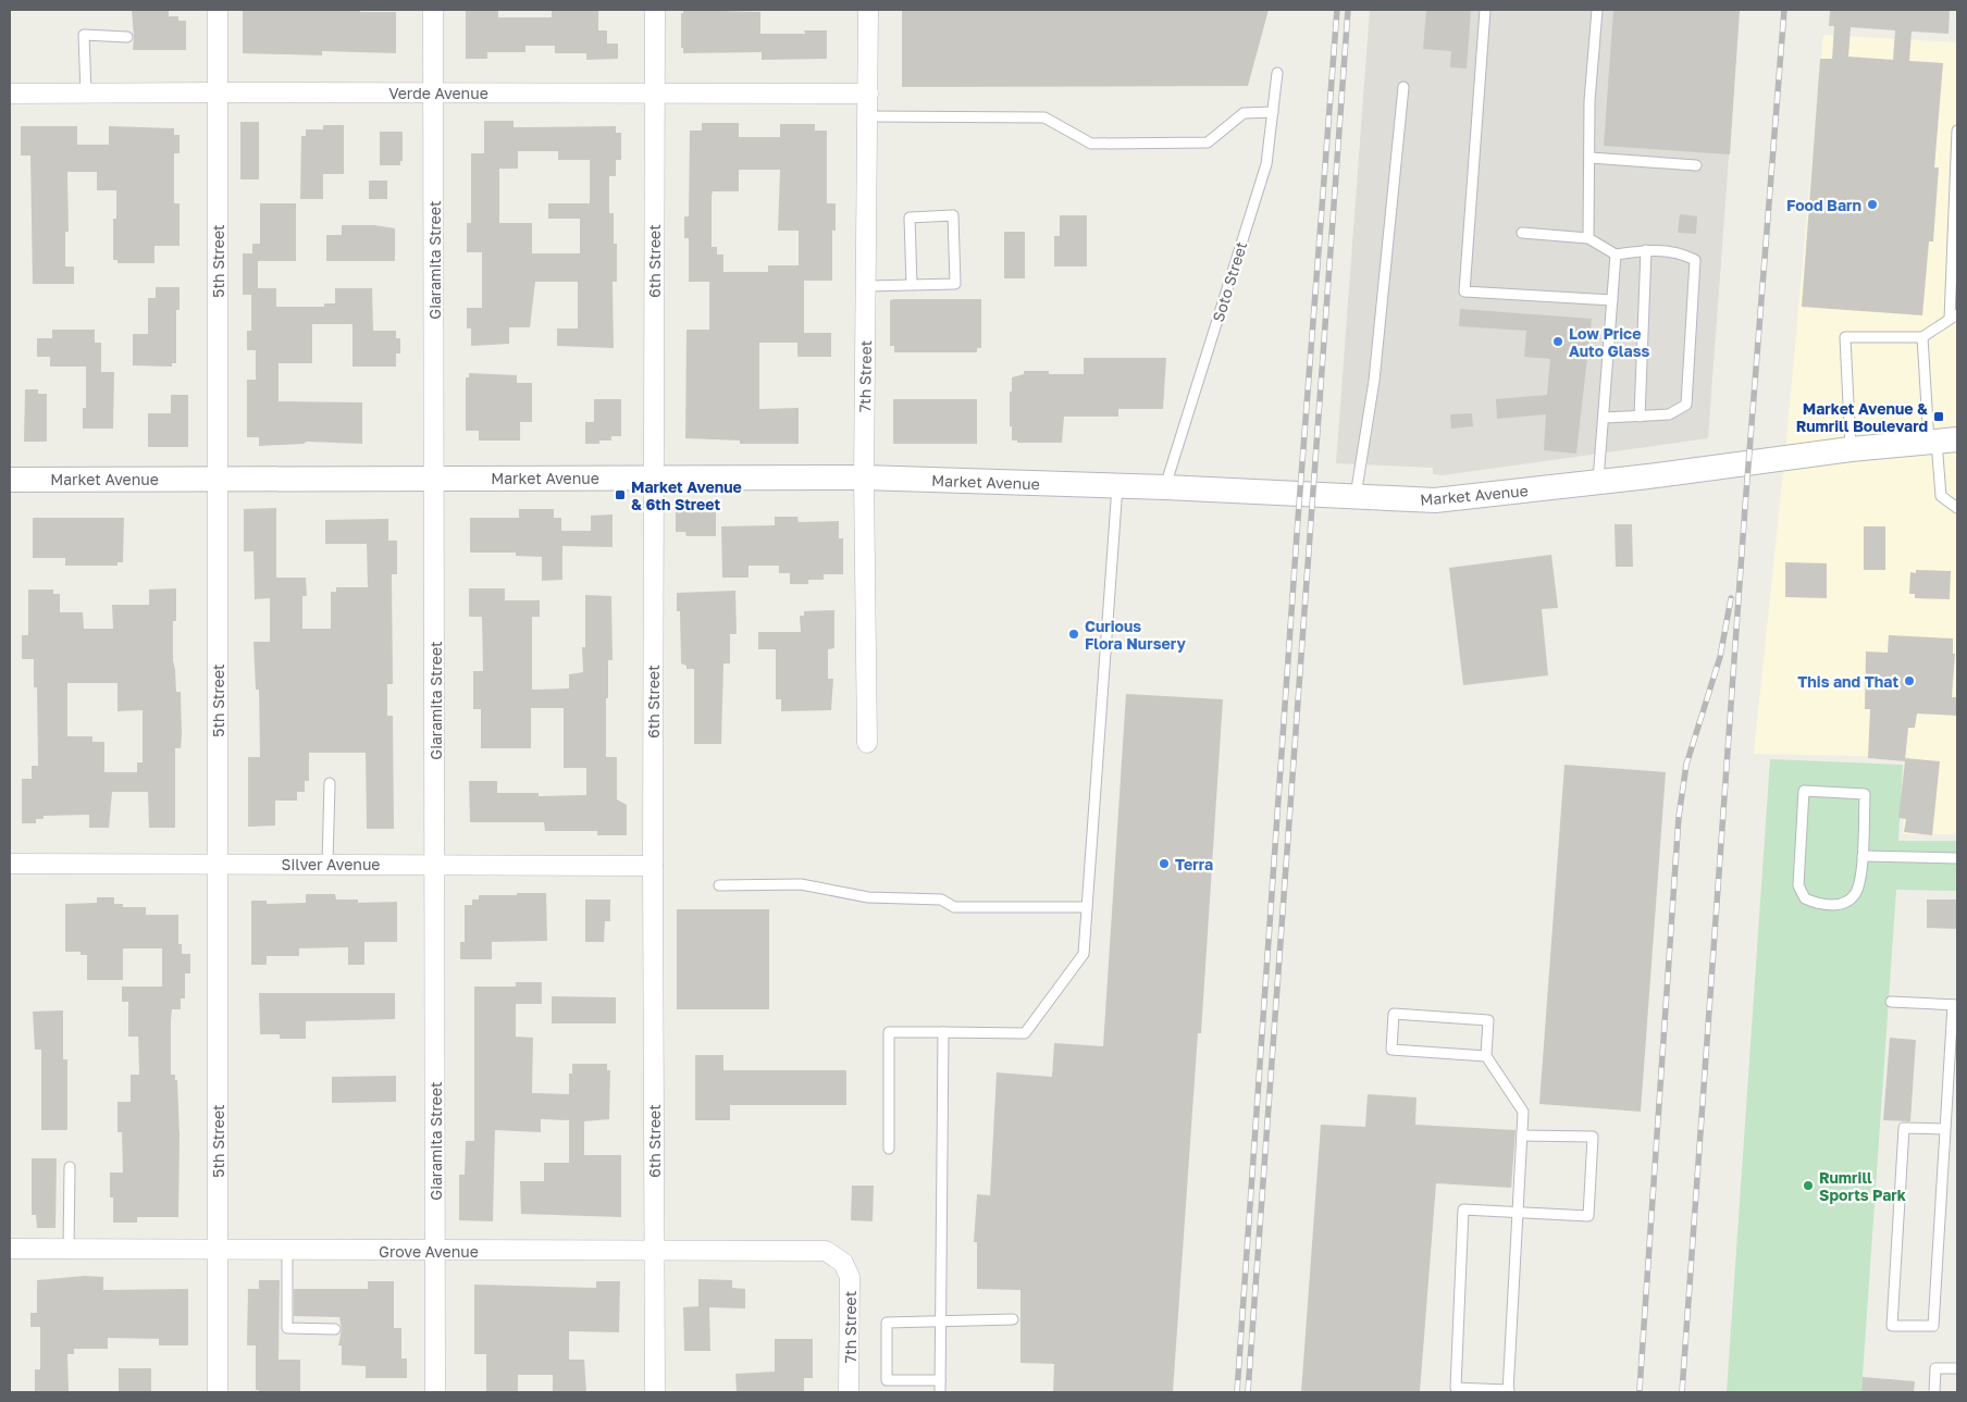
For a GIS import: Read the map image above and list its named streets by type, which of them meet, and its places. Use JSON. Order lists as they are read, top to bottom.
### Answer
{
  "streets": {
    "street": [
      "Verde Avenue",
      "Giaramita Street",
      "5th Street",
      "6th Street",
      "7th Street",
      "Market Avenue",
      "Silver Avenue",
      "Grove Avenue"
    ],
    "lane": ["Soto Street"]
  },
  "crossings": [
    ["Verde Avenue", "Giaramita Street"],
    ["Verde Avenue", "5th Street"],
    ["Verde Avenue", "6th Street"],
    ["Verde Avenue", "7th Street"],
    ["Giaramita Street", "Market Avenue"],
    ["Giaramita Street", "Silver Avenue"],
    ["Giaramita Street", "Grove Avenue"],
    ["5th Street", "Market Avenue"],
    ["5th Street", "Silver Avenue"],
    ["5th Street", "Grove Avenue"],
    ["6th Street", "Market Avenue"],
    ["6th Street", "Silver Avenue"],
    ["6th Street", "Grove Avenue"],
    ["Soto Street", "Market Avenue"],
    ["7th Street", "Market Avenue"],
    ["7th Street", "Grove Avenue"]
  ],
  "places": {
    "other": [
      "Food Barn",
      "Low Price Auto Glass",
      "Curious Flora Nursery",
      "This and That",
      "Terra",
      "Rumrill Sports Park"
    ],
    "transit": ["Market Avenue & Rumrill Boulevard", "Market Avenue & 6th Street"]
  }
}
